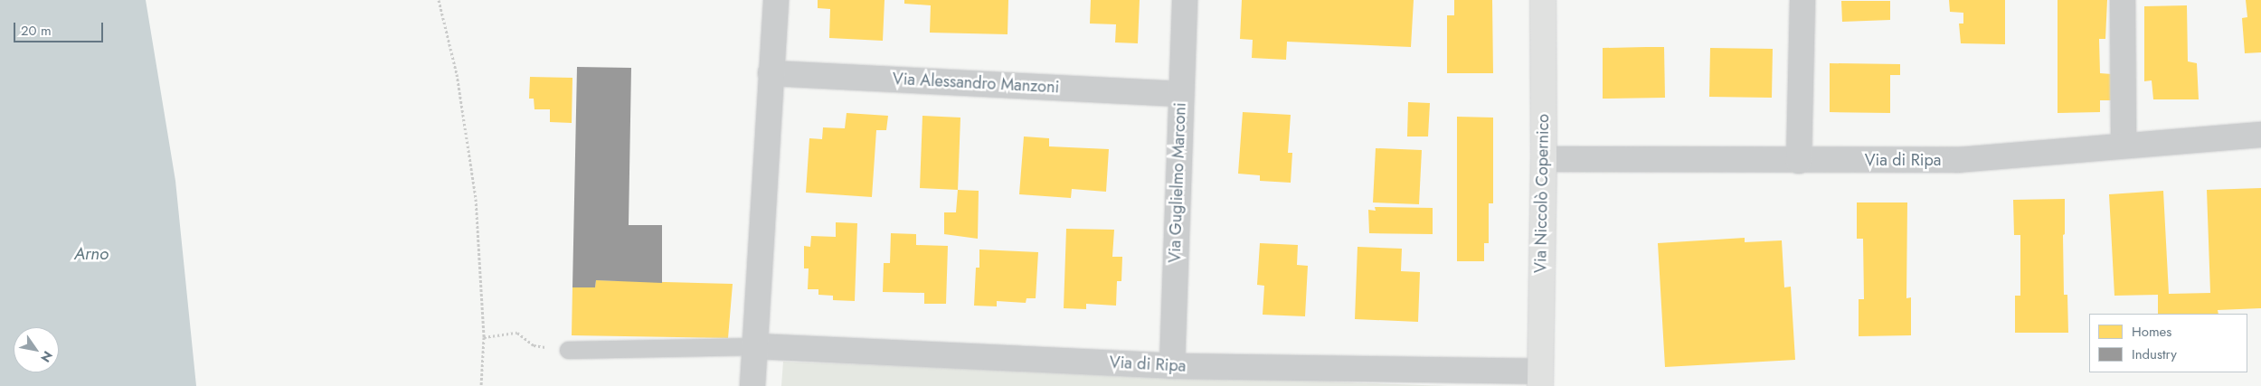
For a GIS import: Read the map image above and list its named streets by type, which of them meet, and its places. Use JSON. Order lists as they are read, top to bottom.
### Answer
{
  "streets": {
    "main road": ["Via Niccolò Copernico"],
    "street": ["Via Alessandro Manzoni", "Via di Ripa", "Via Guglielmo Marconi"]
  },
  "crossings": [
    ["Via Alessandro Manzoni", "Via Guglielmo Marconi"],
    ["Via di Ripa", "Via Guglielmo Marconi"],
    ["Via di Ripa", "Via Niccolò Copernico"]
  ],
  "water": ["Arno"],
  "legend": ["Homes", "Industry"],
  "scale_bar": "20 m",
  "north": "bottom right"
}
